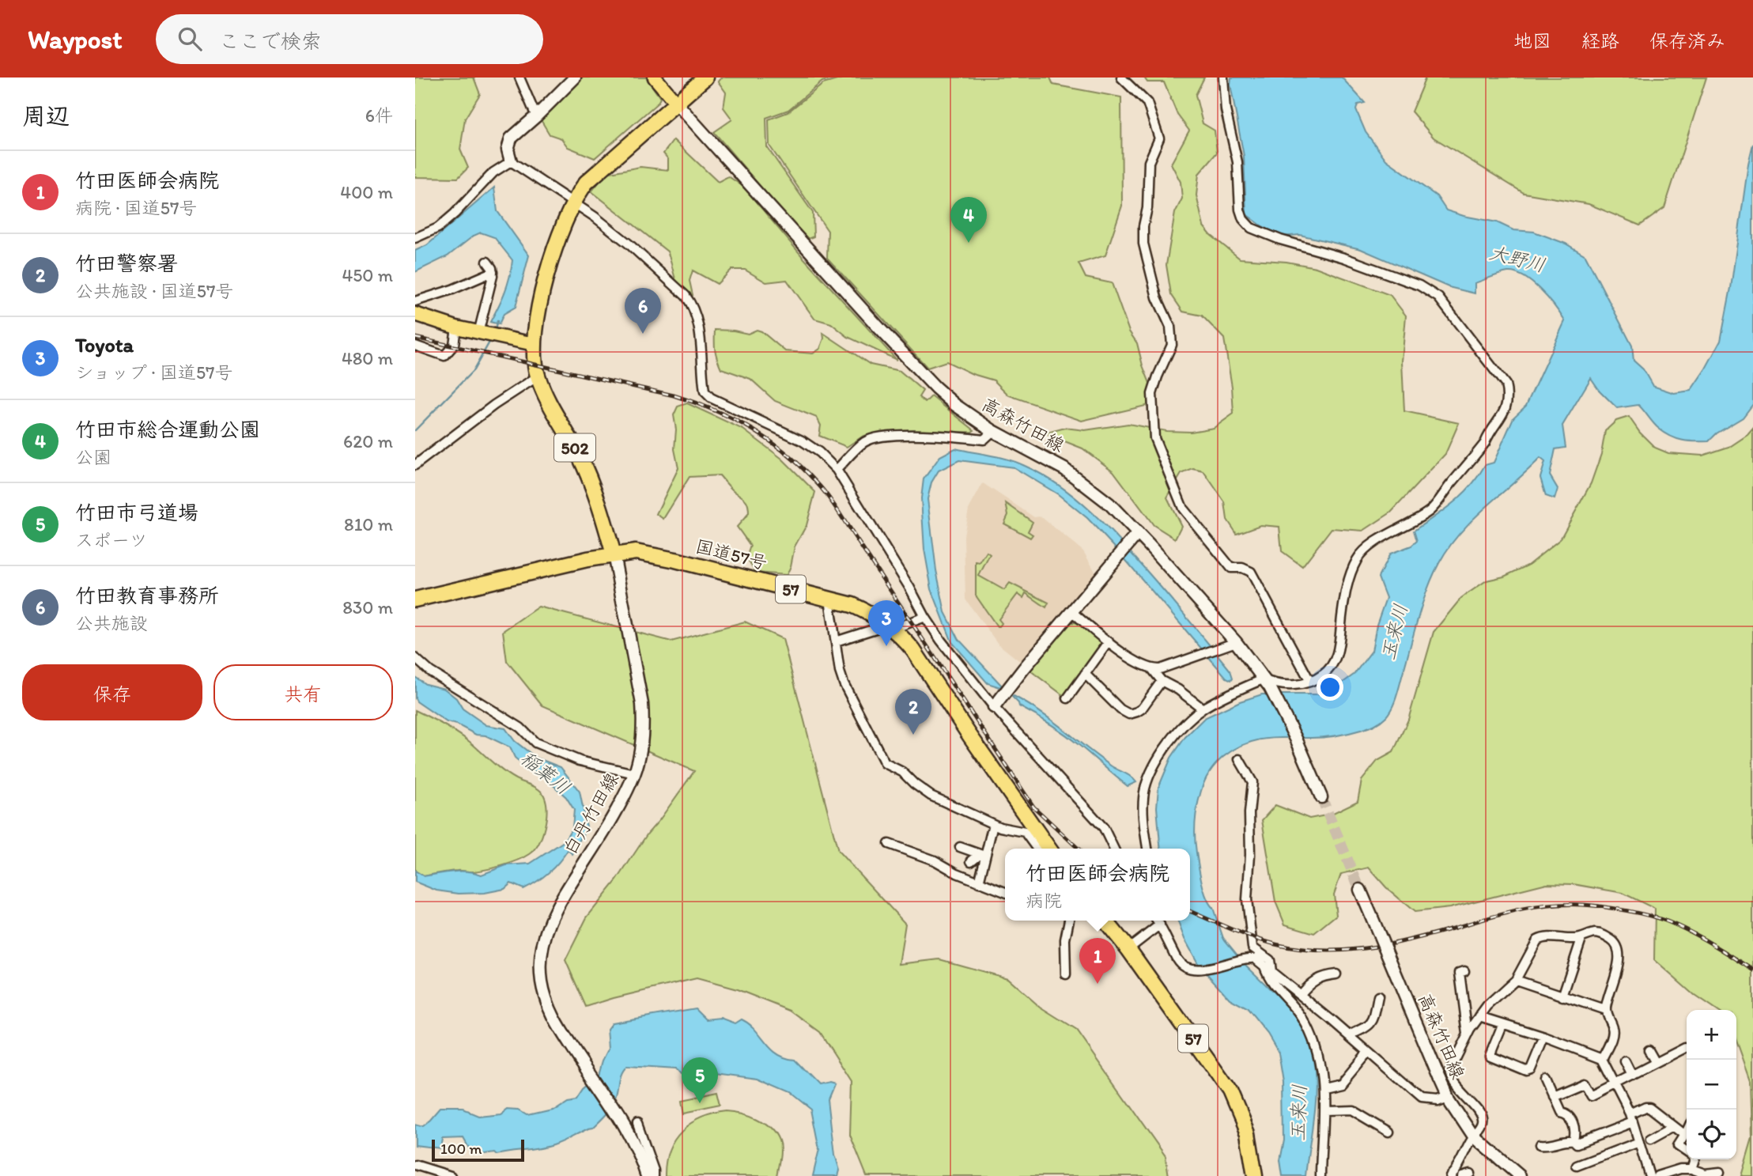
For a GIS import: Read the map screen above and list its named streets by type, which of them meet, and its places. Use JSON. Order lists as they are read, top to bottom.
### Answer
{
  "streets": {
    "highway": ["502", "国道57号", "57"],
    "main road": ["高森竹田線", "白丹竹田線"]
  },
  "crossings": [
    ["高森竹田線", "502"],
    ["502", "国道57号"],
    ["502", "白丹竹田線"],
    ["国道57号", "白丹竹田線"]
  ],
  "water": ["大野川", "玉来川", "稲葉川"],
  "scale_bar": "100 m",
  "page": {
    "header": "Waypost",
    "search": "ここで検索",
    "nav": ["地図", "経路", "保存済み"],
    "heading": ["周辺", "6件"],
    "list": [
      {
        "mark": "1",
        "name": "竹田医師会病院",
        "note": "病院 · 国道57号",
        "value": "400 m"
      },
      {
        "mark": "2",
        "name": "竹田警察署",
        "note": "公共施設 · 国道57号",
        "value": "450 m"
      },
      {
        "mark": "3",
        "name": "Toyota",
        "note": "ショップ · 国道57号",
        "value": "480 m"
      },
      {
        "mark": "4",
        "name": "竹田市総合運動公園",
        "note": "公園",
        "value": "620 m"
      },
      {
        "mark": "5",
        "name": "竹田市弓道場",
        "note": "スポーツ",
        "value": "810 m"
      },
      {
        "mark": "6",
        "name": "竹田教育事務所",
        "note": "公共施設",
        "value": "830 m"
      }
    ],
    "pins": [
      "4",
      "6",
      "3",
      "2",
      "1",
      "5"
    ],
    "buttons": ["保存", "共有"],
    "popup": ["竹田医師会病院", "病院"],
    "map_buttons": ["+", "−"],
    "scale": "100 m"
  }
}
